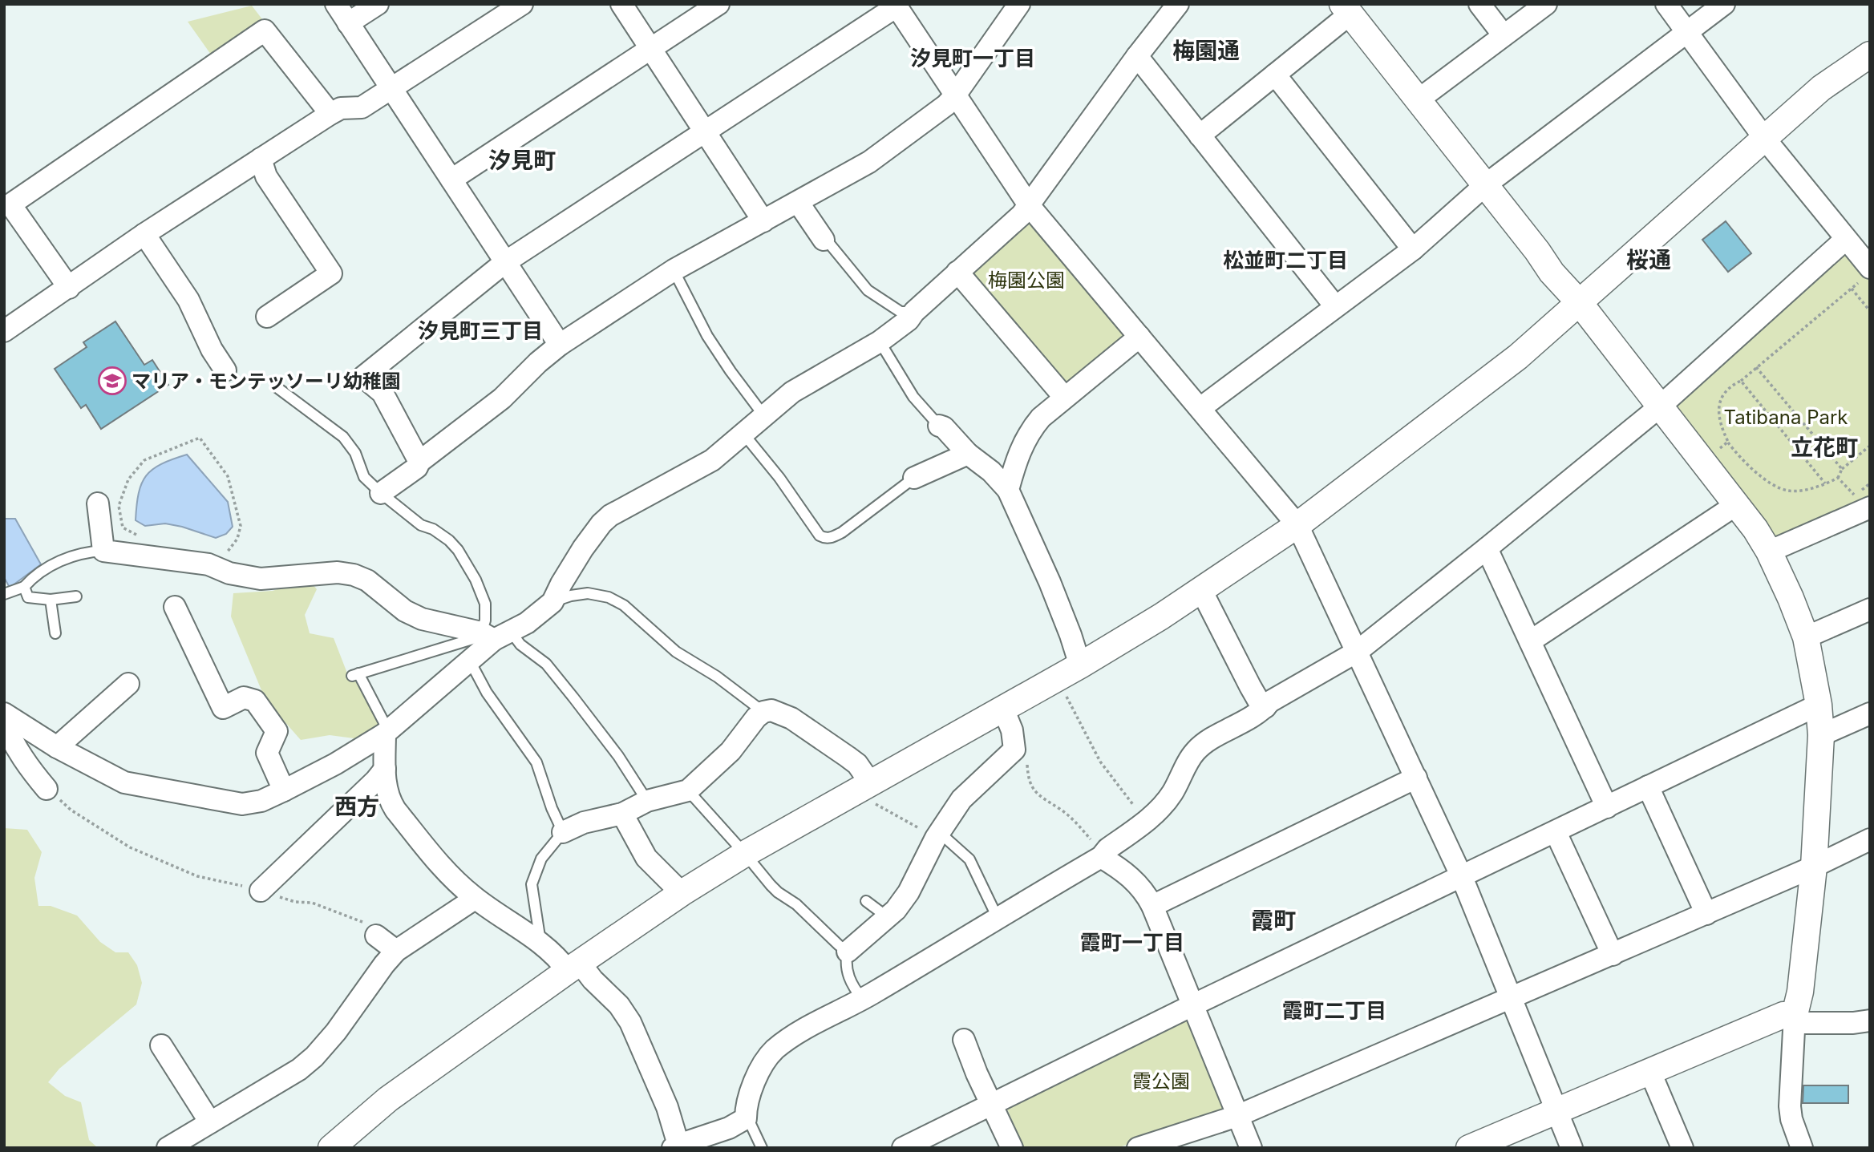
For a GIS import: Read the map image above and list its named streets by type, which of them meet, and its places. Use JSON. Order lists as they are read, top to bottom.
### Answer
{
  "districts": [
    "梅園通",
    "汐見町一丁目",
    "汐見町",
    "松並町二丁目",
    "桜通",
    "汐見町三丁目",
    "立花町",
    "西方",
    "霞町",
    "霞町一丁目",
    "霞町二丁目"
  ],
  "parks": ["梅園公園", "Tatibana Park", "霞公園"],
  "places": {
    "school or university": ["マリア・モンテッソーリ幼稚園"]
  }
}
